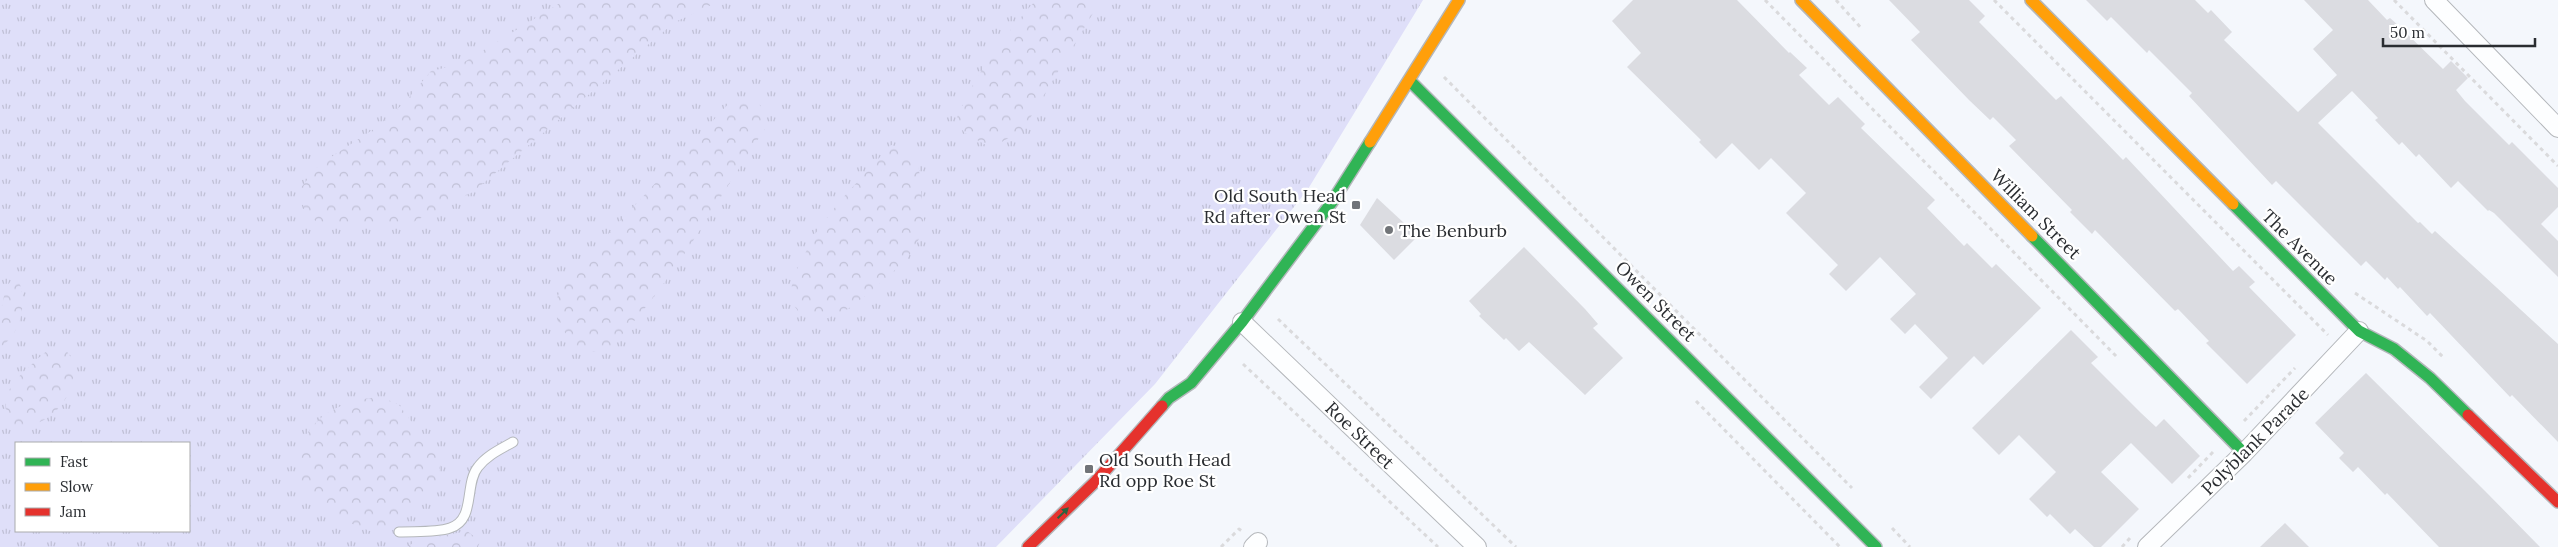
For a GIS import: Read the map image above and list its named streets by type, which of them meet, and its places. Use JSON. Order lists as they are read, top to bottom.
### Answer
{
  "streets": {
    "street": [
      "William Street",
      "The Avenue",
      "Owen Street",
      "Roe Street",
      "Polyblank Parade"
    ]
  },
  "crossings": [
    ["William Street", "Polyblank Parade"],
    ["The Avenue", "Polyblank Parade"]
  ],
  "places": {
    "transit": ["Old South Head Rd after Owen St", "Old South Head Rd opp Roe St"],
    "other": ["The Benburb"]
  },
  "legend": ["Fast", "Slow", "Jam"],
  "scale_bar": "50 m"
}
